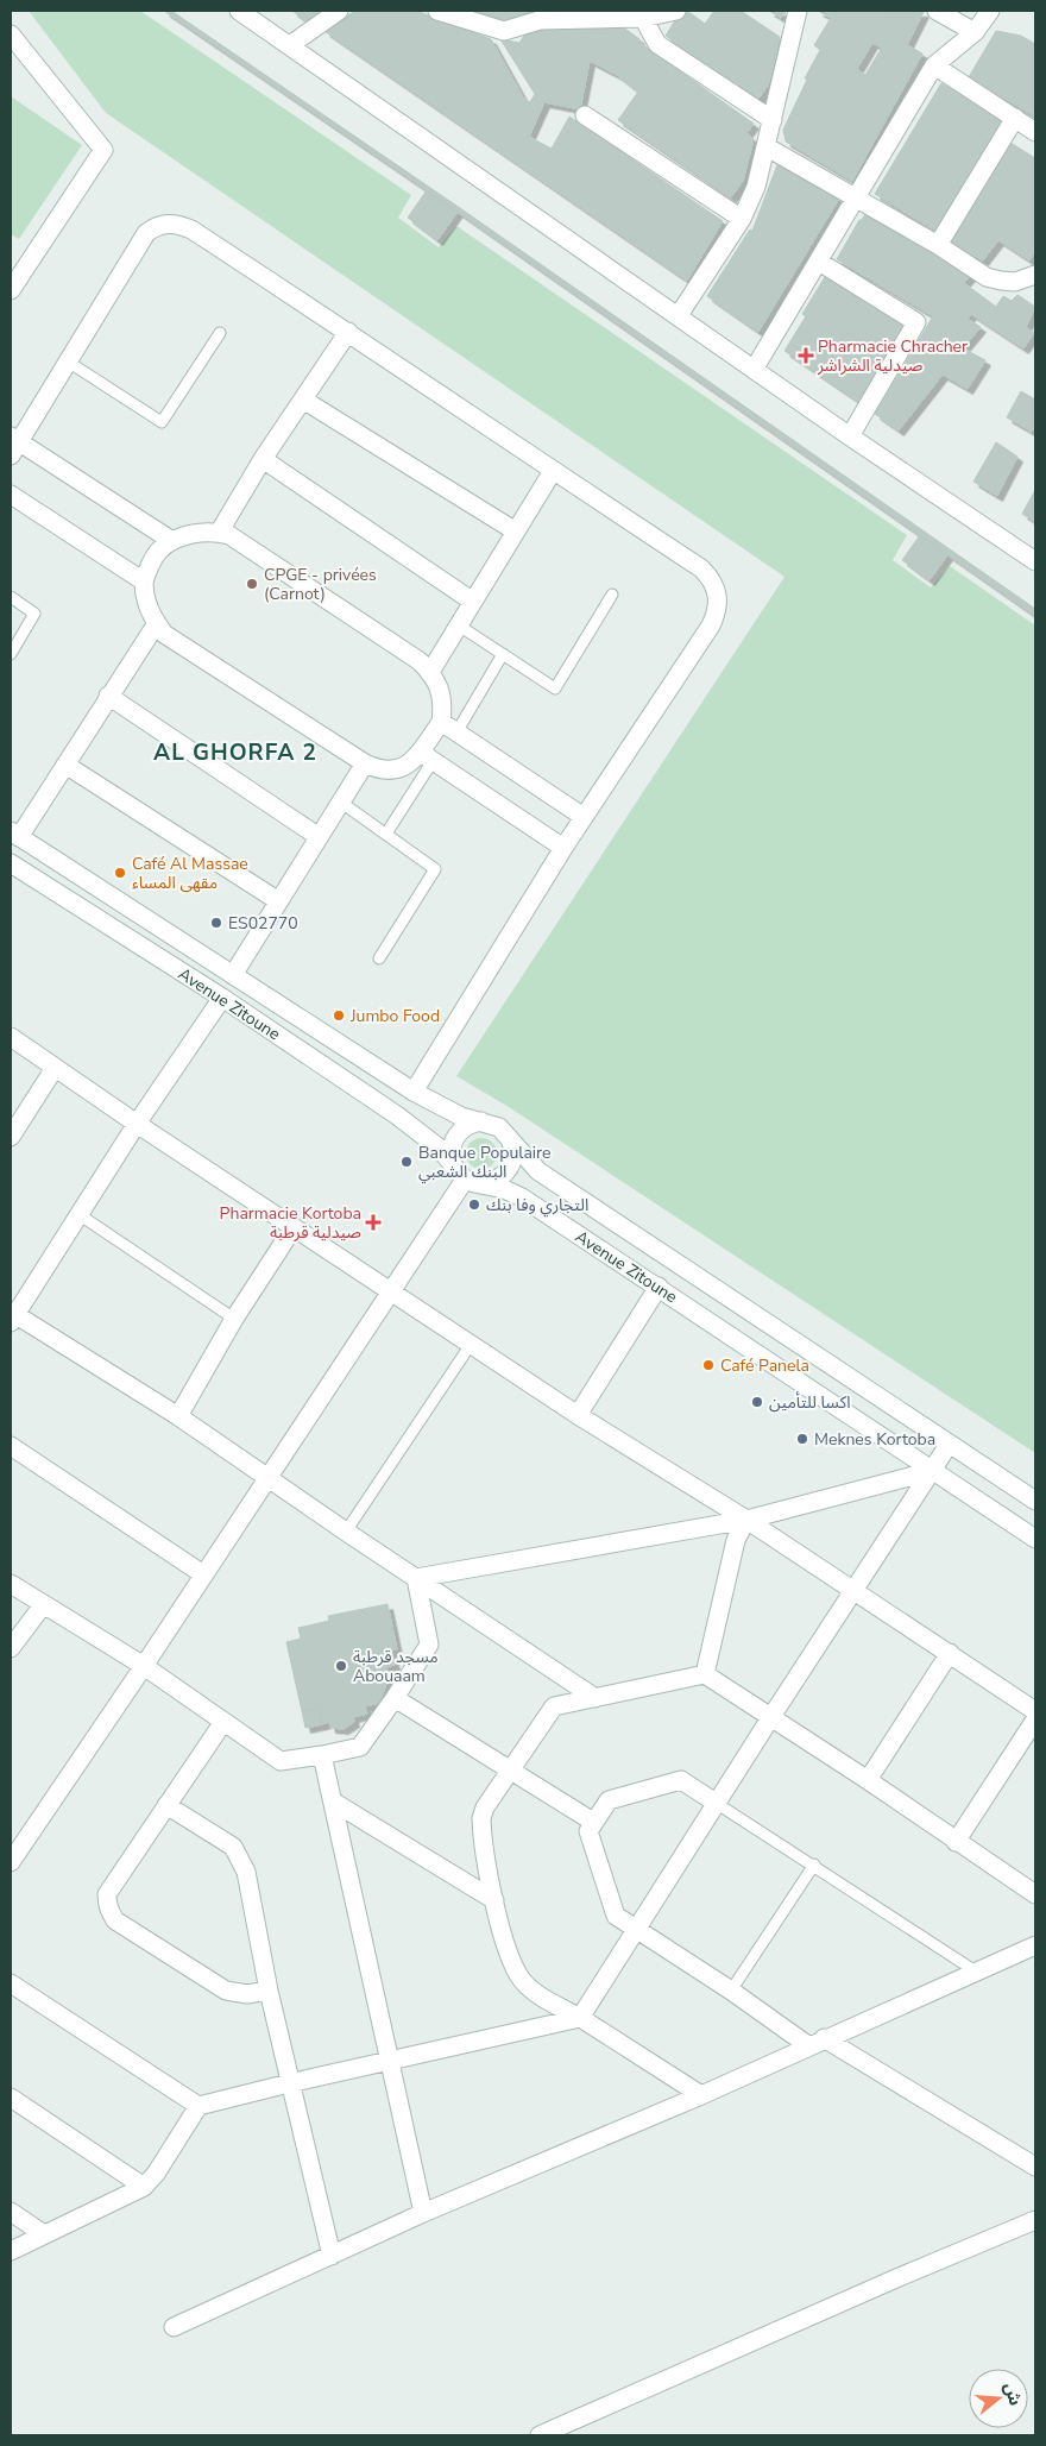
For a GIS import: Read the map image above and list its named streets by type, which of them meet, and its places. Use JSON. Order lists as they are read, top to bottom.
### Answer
{
  "streets": {
    "street": ["Avenue Zitoune"]
  },
  "districts": ["AL GHORFA 2"],
  "places": {
    "health": ["Pharmacie Chracher صيدلية الشراشر", "Pharmacie Kortoba صيدلية قرطبة"],
    "other": [
      "CPGE - privées (Carnot)",
      "Café Al Massae مقهى المساء",
      "ES02770",
      "Jumbo Food",
      "Banque Populaire البنك الشعبي",
      "التجاري وفا بنك",
      "Café Panela",
      "اكسا للتأمين",
      "Meknes Kortoba",
      "مسجد قرطبة Abouaam"
    ]
  },
  "north": "right"
}
